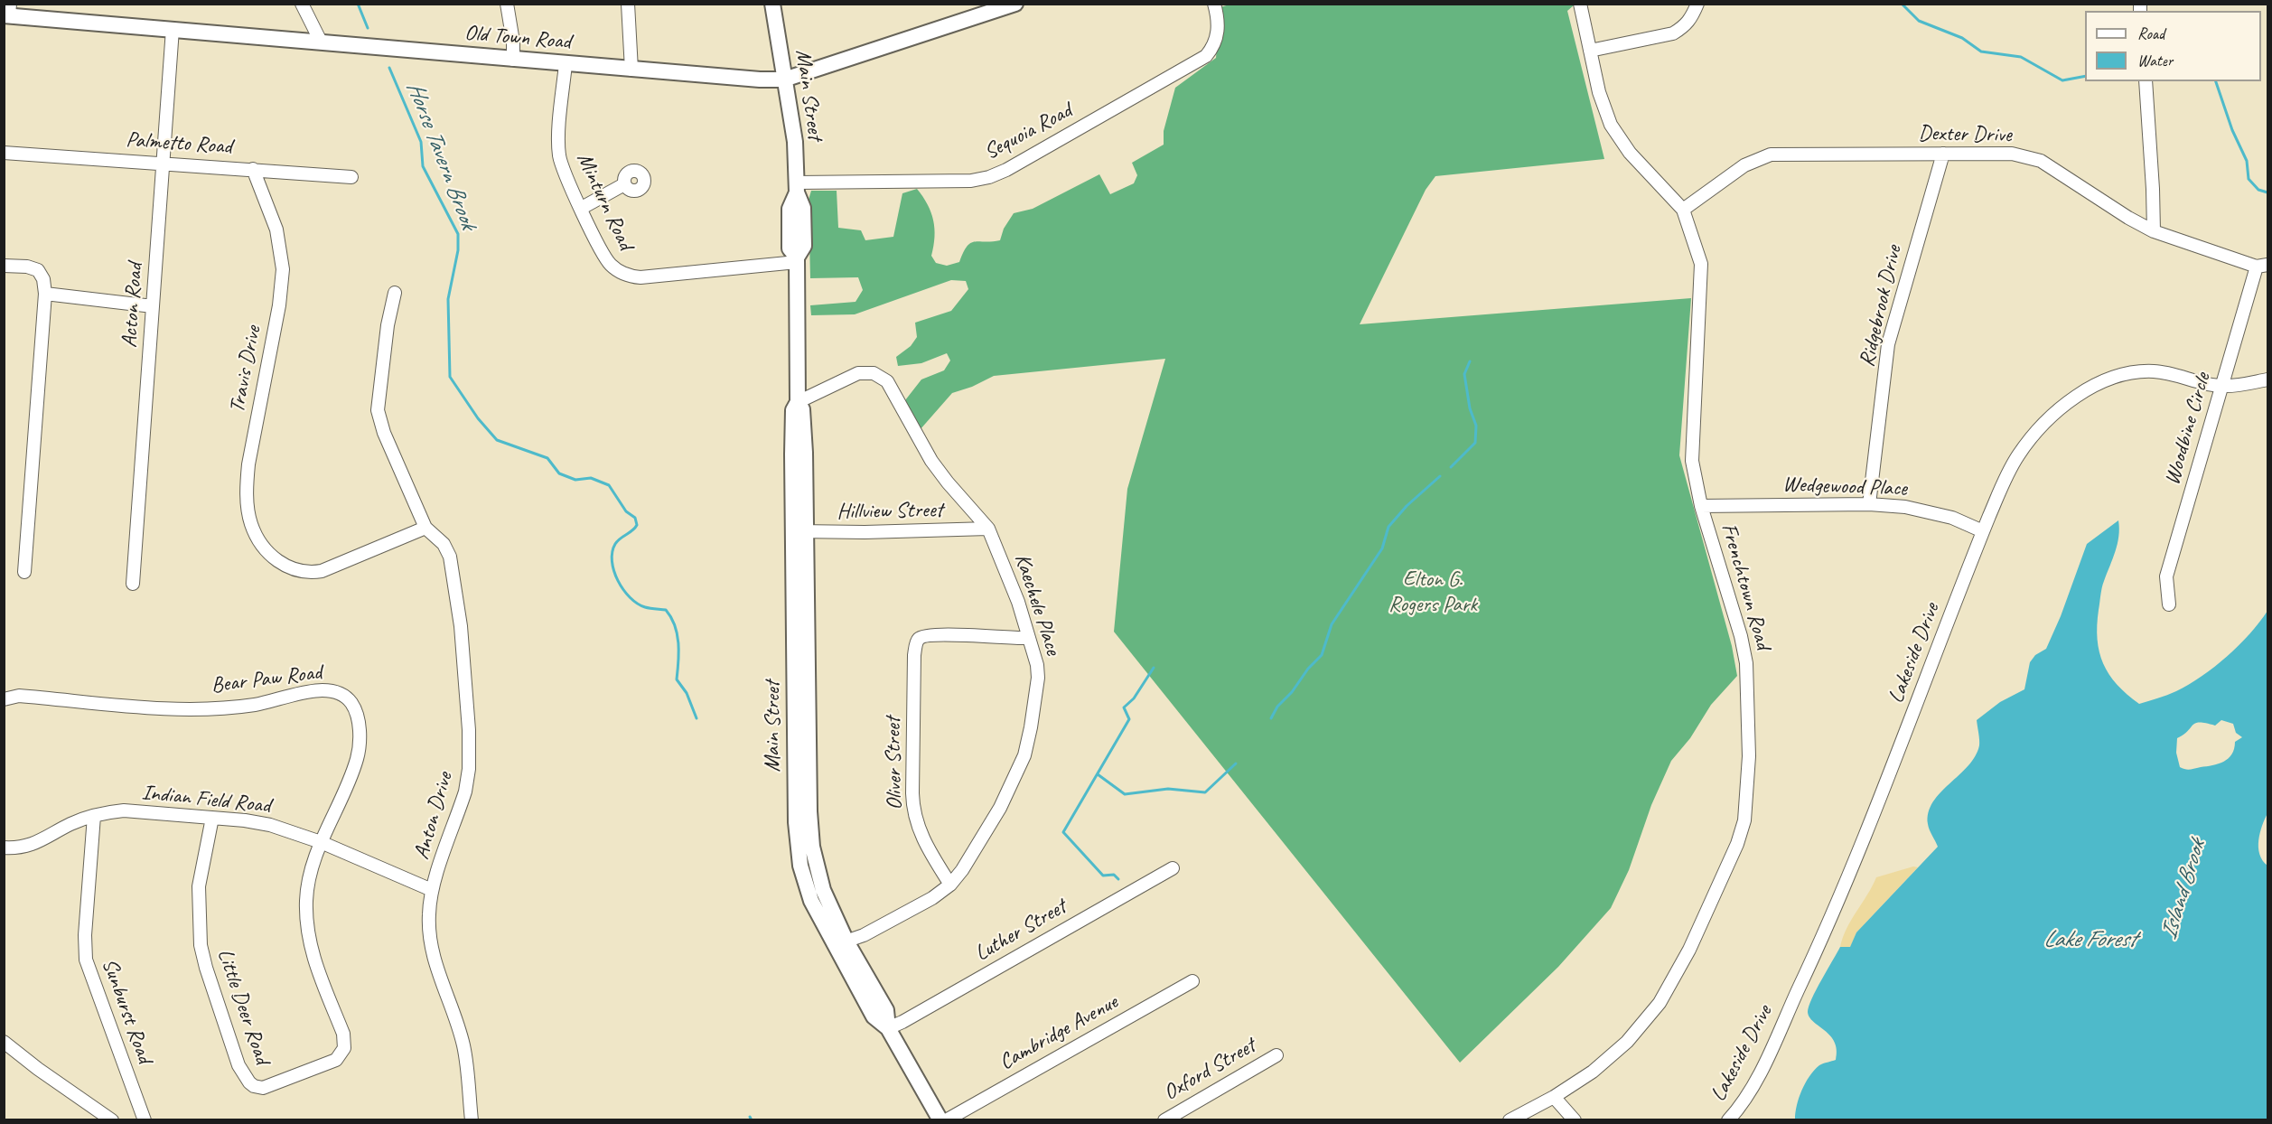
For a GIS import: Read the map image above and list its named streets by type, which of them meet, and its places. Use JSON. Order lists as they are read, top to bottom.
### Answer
{
  "streets": {
    "main road": ["Old Town Road", "Main Street"],
    "street": [
      "Sequoia Road",
      "Dexter Drive",
      "Palmetto Road",
      "Minturn Road",
      "Acton Road",
      "Ridgebrook Drive",
      "Travis Drive",
      "Woodbine Circle",
      "Wedgewood Place",
      "Hillview Street",
      "Frenchtown Road",
      "Kaechele Place",
      "Lakeside Drive",
      "Bear Paw Road",
      "Oliver Street",
      "Indian Field Road",
      "Anton Drive",
      "Luther Street",
      "Little Deer Road",
      "Sunburst Road",
      "Cambridge Avenue",
      "Oxford Street"
    ]
  },
  "crossings": [
    ["Old Town Road", "Main Street"],
    ["Old Town Road", "Minturn Road"],
    ["Old Town Road", "Acton Road"],
    ["Main Street", "Sequoia Road"],
    ["Main Street", "Minturn Road"],
    ["Main Street", "Hillview Street"],
    ["Main Street", "Kaechele Place"],
    ["Main Street", "Luther Street"],
    ["Dexter Drive", "Ridgebrook Drive"],
    ["Dexter Drive", "Woodbine Circle"],
    ["Dexter Drive", "Frenchtown Road"],
    ["Palmetto Road", "Acton Road"],
    ["Palmetto Road", "Travis Drive"],
    ["Ridgebrook Drive", "Wedgewood Place"],
    ["Travis Drive", "Anton Drive"],
    ["Woodbine Circle", "Lakeside Drive"],
    ["Wedgewood Place", "Frenchtown Road"],
    ["Wedgewood Place", "Lakeside Drive"],
    ["Hillview Street", "Kaechele Place"],
    ["Kaechele Place", "Oliver Street"],
    ["Bear Paw Road", "Indian Field Road"],
    ["Bear Paw Road", "Little Deer Road"],
    ["Indian Field Road", "Anton Drive"],
    ["Indian Field Road", "Little Deer Road"],
    ["Indian Field Road", "Sunburst Road"]
  ],
  "water": ["Horse Tavern Brook", "Island Brook", "Lake Forest"],
  "parks": ["Elton G. Rogers Park"],
  "legend": ["Road", "Water"]
}
